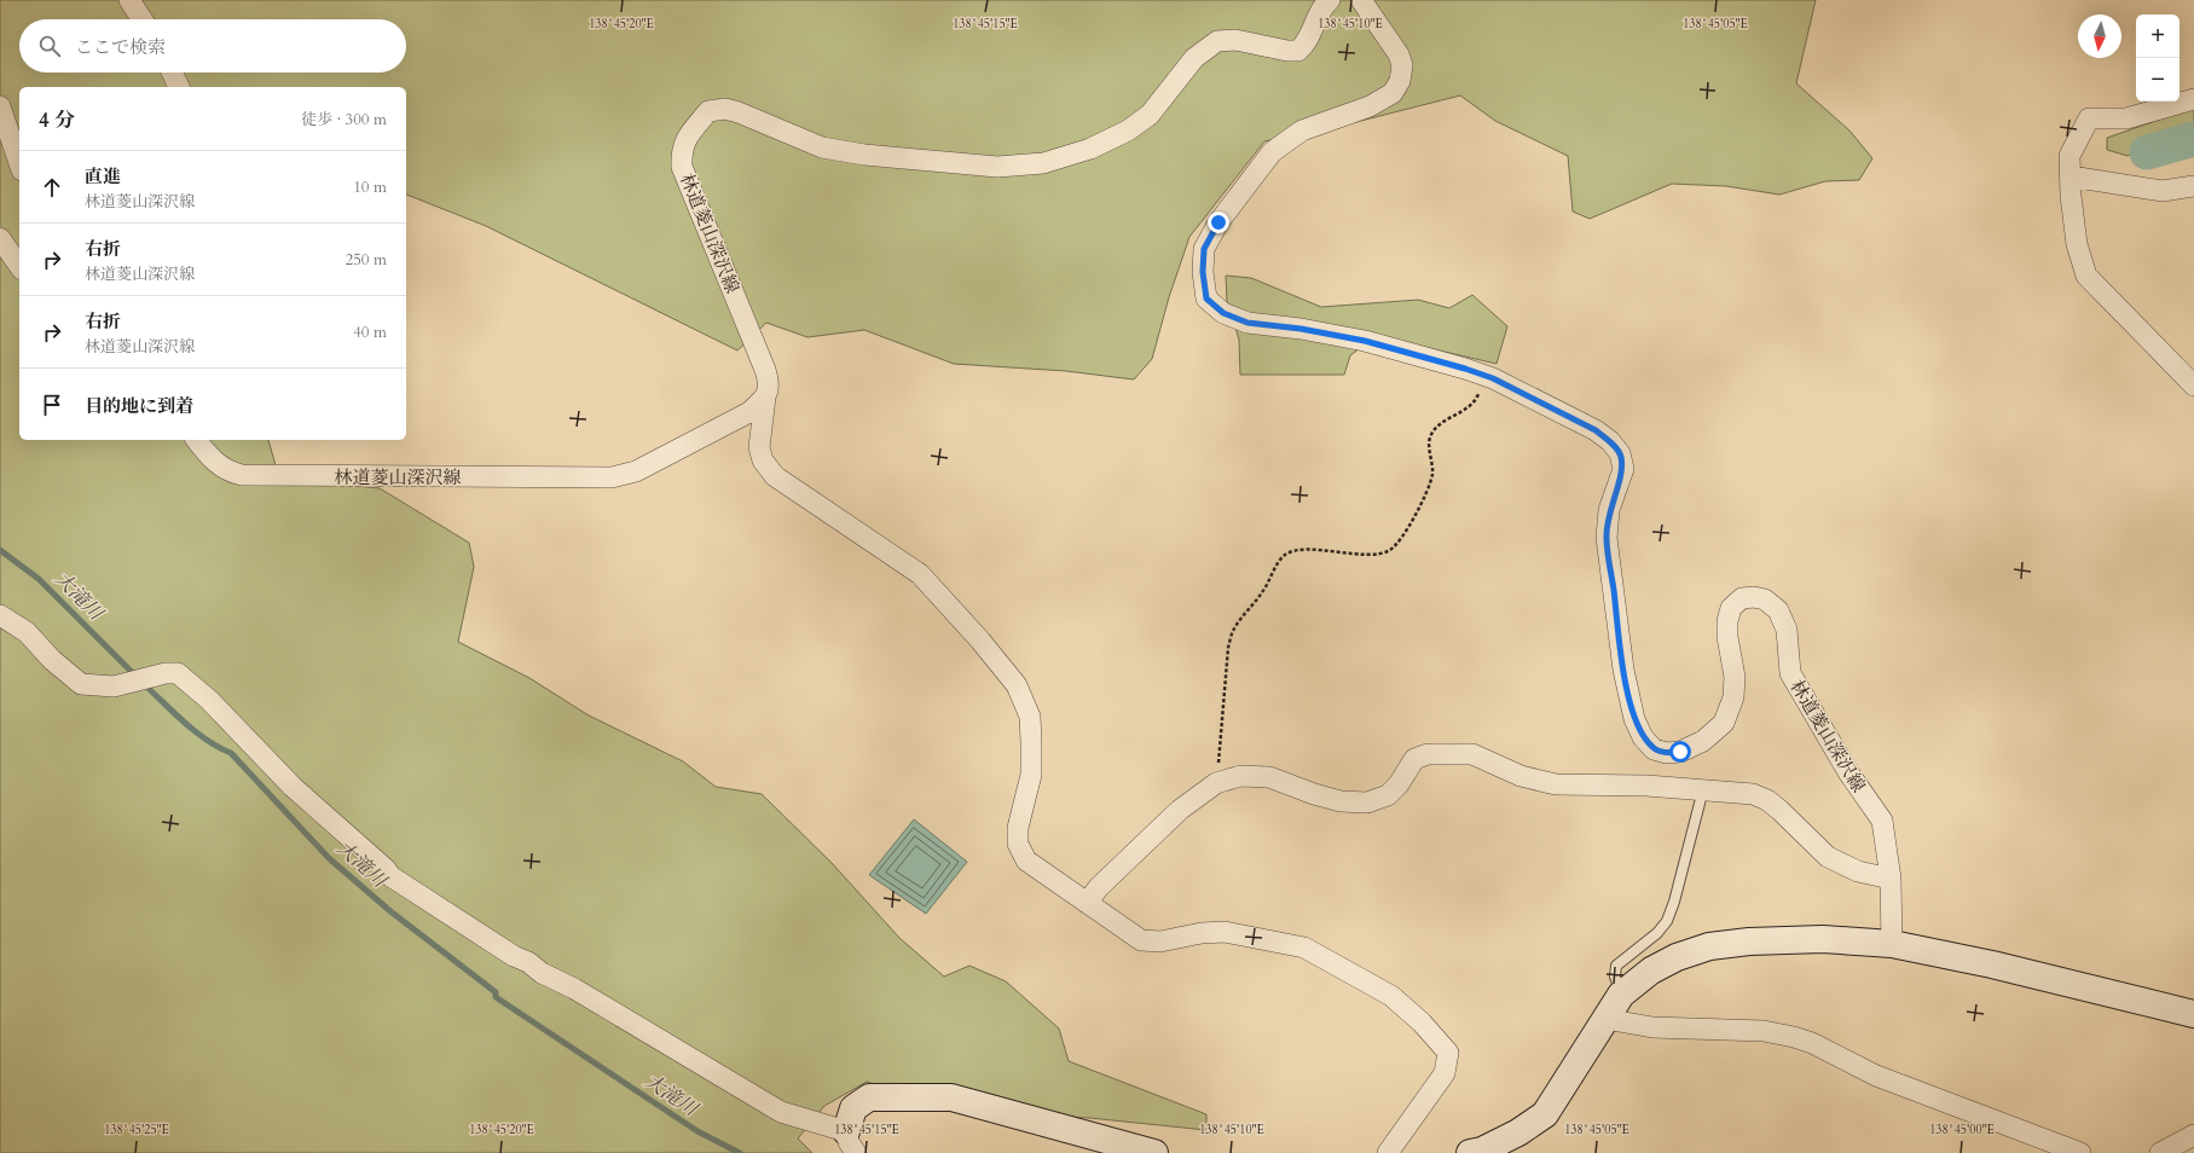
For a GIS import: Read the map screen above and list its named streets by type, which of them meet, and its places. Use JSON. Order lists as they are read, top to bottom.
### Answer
{
  "streets": {
    "street": ["林道菱山深沢線"]
  },
  "water": ["大滝川"],
  "north": "bottom",
  "page": {
    "map_buttons": ["+", "−"],
    "search": "ここで検索",
    "heading": ["4 分", "徒歩 · 300 m"],
    "list": [
      ["直進", "林道菱山深沢線", "10 m"],
      ["右折", "林道菱山深沢線", "250 m"],
      ["右折", "林道菱山深沢線", "40 m"],
      "目的地に到着"
    ]
  },
  "coordinates": [
    "138°45'20\"E",
    "138°45'15\"E",
    "138°45'10\"E",
    "138°45'05\"E",
    "138°45'25\"E",
    "138°45'00\"E"
  ]
}
